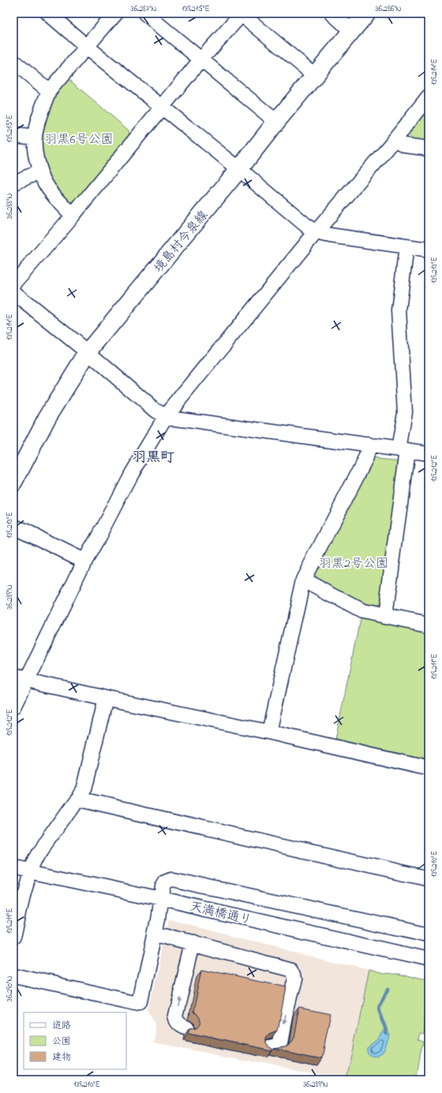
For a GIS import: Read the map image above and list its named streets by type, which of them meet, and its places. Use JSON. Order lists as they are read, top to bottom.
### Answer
{
  "streets": {
    "main road": ["境島村今泉線"],
    "street": ["天満橋通り"]
  },
  "districts": ["羽黒町"],
  "parks": ["羽黒6号公園", "羽黒2号公園"],
  "legend": ["道路", "公園", "建物"],
  "coordinates": [
    "36.287°N",
    "139.215°E",
    "36.286°N",
    "139.214°E",
    "36.288°N",
    "139.213°E",
    "139.212°E",
    "36.289°N",
    "139.211°E",
    "139.210°E",
    "36.290°N"
  ]
}
